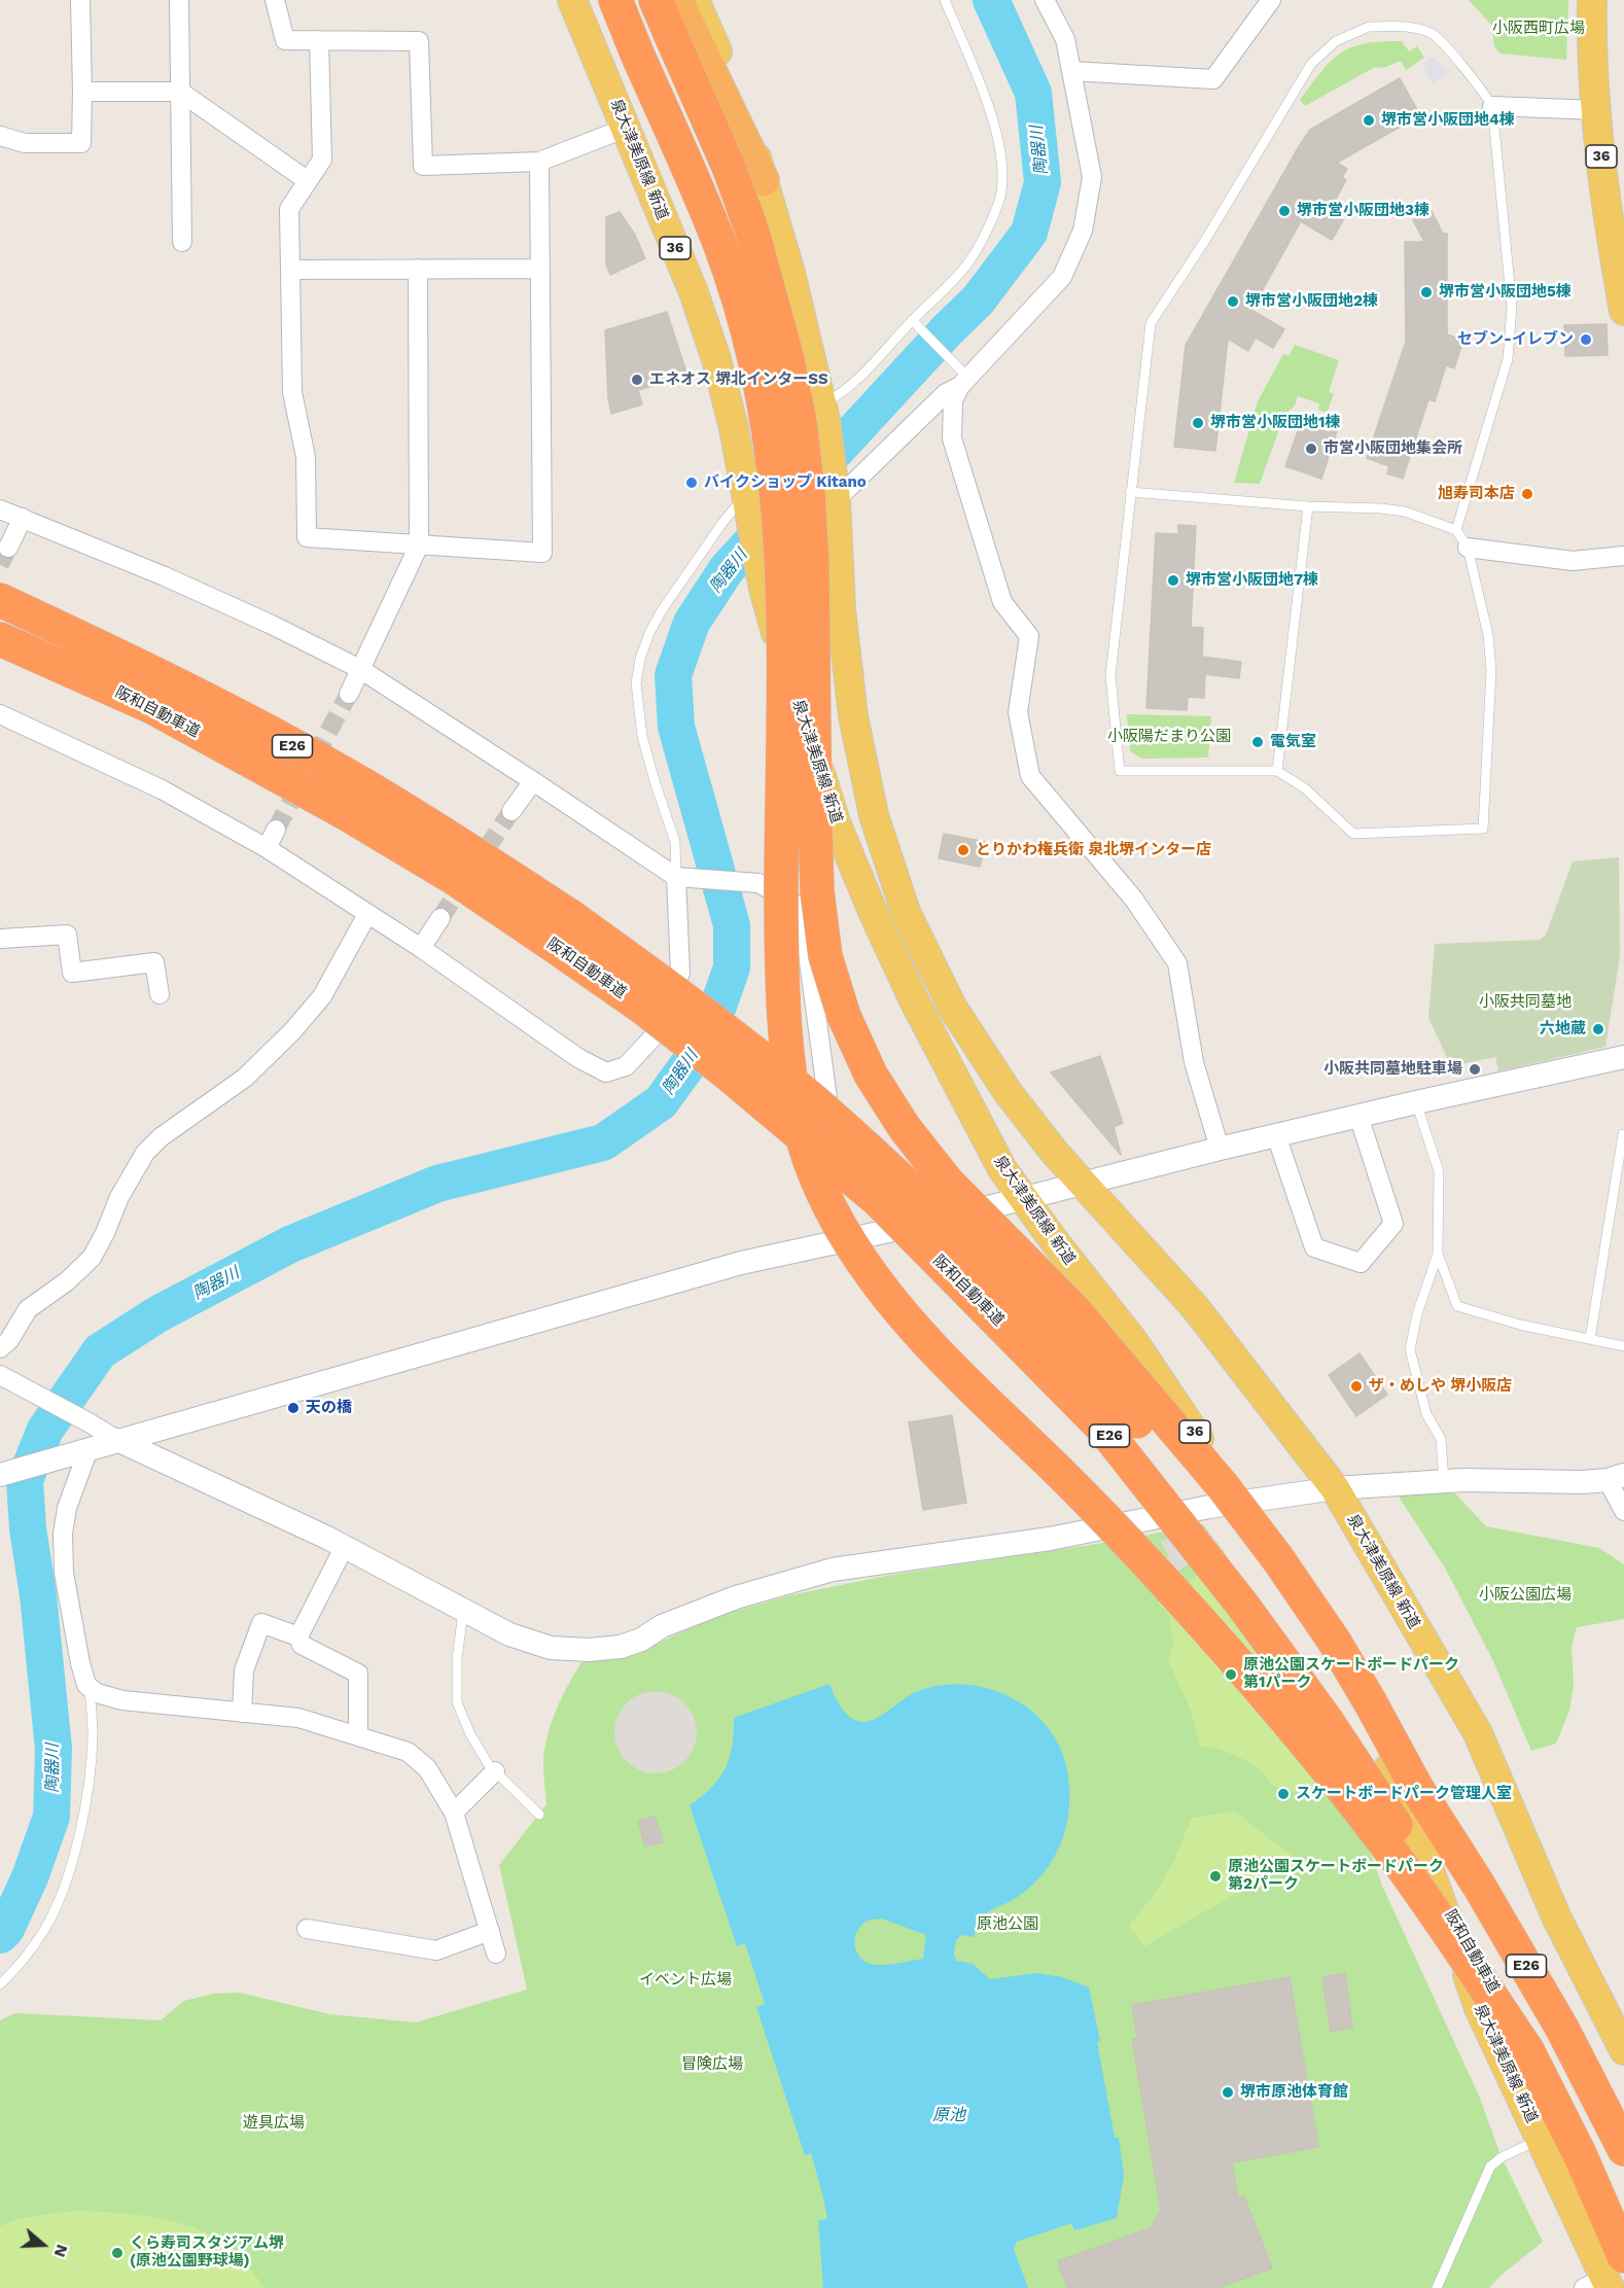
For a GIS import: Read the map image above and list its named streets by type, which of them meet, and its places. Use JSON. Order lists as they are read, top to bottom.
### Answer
{
  "streets": {
    "highway": ["阪和自動車道", "E26"],
    "main road": ["36", "泉大津美原線 新道"]
  },
  "crossings": [
    ["泉大津美原線 新道", "阪和自動車道"]
  ],
  "water": ["陶器川", "原池"],
  "parks": [
    "小阪西町広場",
    "小阪陽だまり公園",
    "小阪共同墓地",
    "小阪公園広場",
    "原池公園",
    "イベント広場",
    "冒険広場",
    "遊具広場"
  ],
  "places": [
    "堺市営小阪団地4棟",
    "堺市営小阪団地3棟",
    "堺市営小阪団地5棟",
    "堺市営小阪団地2棟",
    "セブン-イレブン",
    "エネオス 堺北インターSS",
    "堺市営小阪団地1棟",
    "市営小阪団地集会所",
    "バイクショップ Kitano",
    "旭寿司本店",
    "堺市営小阪団地7棟",
    "電気室",
    "とりかわ権兵衛 泉北堺インター店",
    "六地蔵",
    "小阪共同墓地駐車場",
    "ザ・めしや 堺小阪店",
    "天の橋",
    "原池公園スケートボードパーク 第1パーク",
    "スケートボードパーク管理人室",
    "原池公園スケートボードパーク 第2パーク",
    "堺市原池体育館",
    "くら寿司スタジアム堺 (原池公園野球場)"
  ],
  "north": "right"
}
